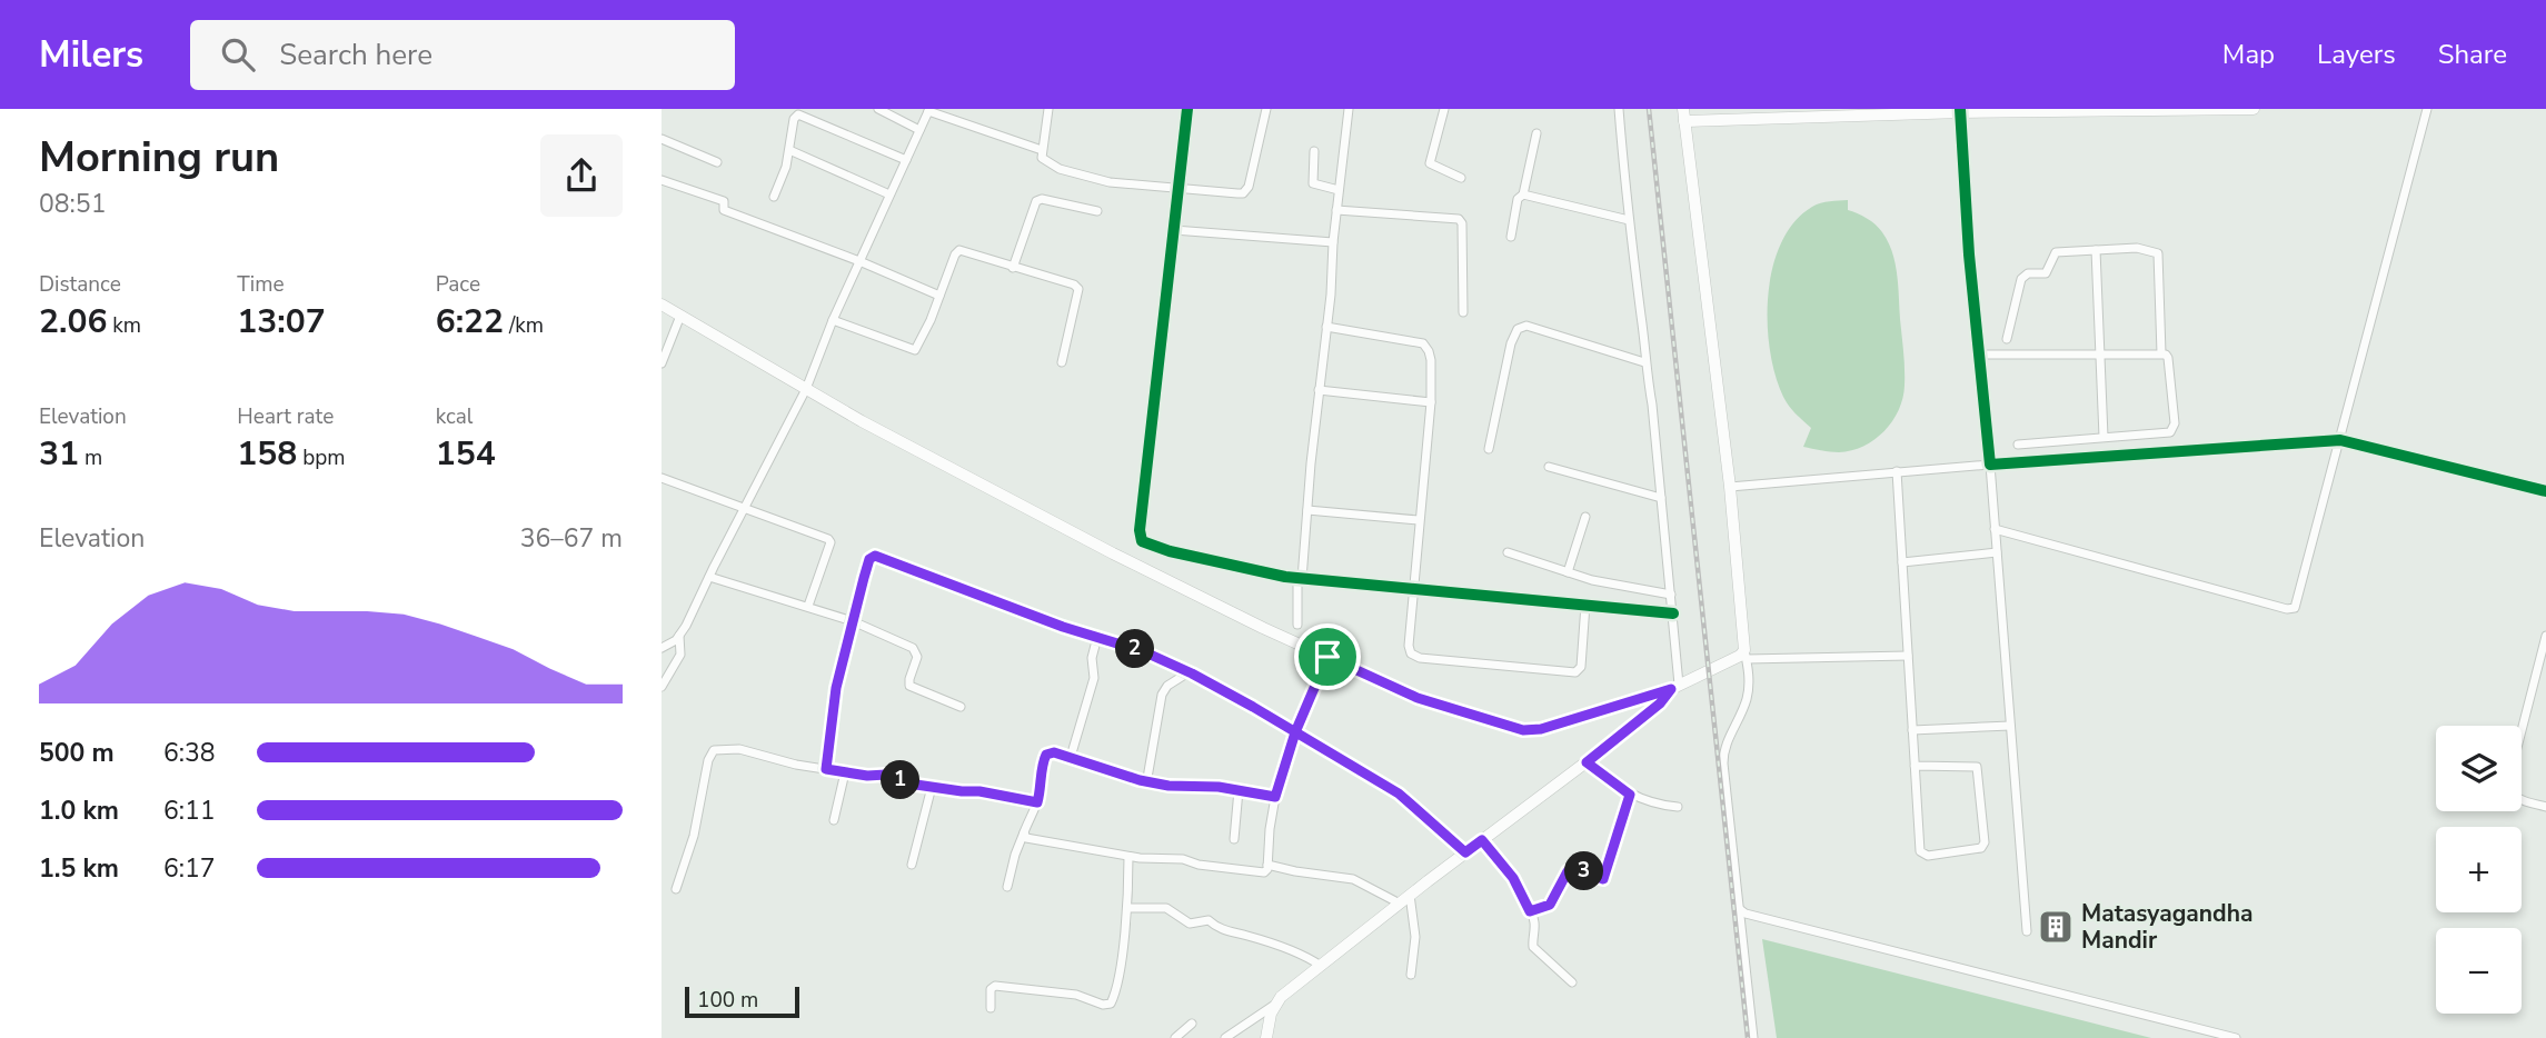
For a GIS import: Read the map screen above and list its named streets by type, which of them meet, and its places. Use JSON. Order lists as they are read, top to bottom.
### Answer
{
  "places": {
    "building": ["Matasyagandha Mandir"]
  },
  "scale_bar": "100 m",
  "page": {
    "header": "Milers",
    "search": "Search here",
    "nav": ["Map", "Layers", "Share"],
    "heading": ["Morning run", "08:51"],
    "stats": [
      ["Distance", "2.06 km"],
      ["Time", "13:07"],
      ["Pace", "6:22 /km"],
      ["Elevation", "31 m"],
      ["Heart rate", "158 bpm"],
      ["kcal", "154"]
    ],
    "chart": ["Elevation", "36–67 m"],
    "pins": ["2", "1", "3"],
    "list": [
      {
        "name": "500 m",
        "note": "6:38"
      },
      {
        "name": "1.0 km",
        "note": "6:11"
      },
      {
        "name": "1.5 km",
        "note": "6:17"
      }
    ],
    "map_buttons": ["+", "−"],
    "scale": "100 m"
  }
}
